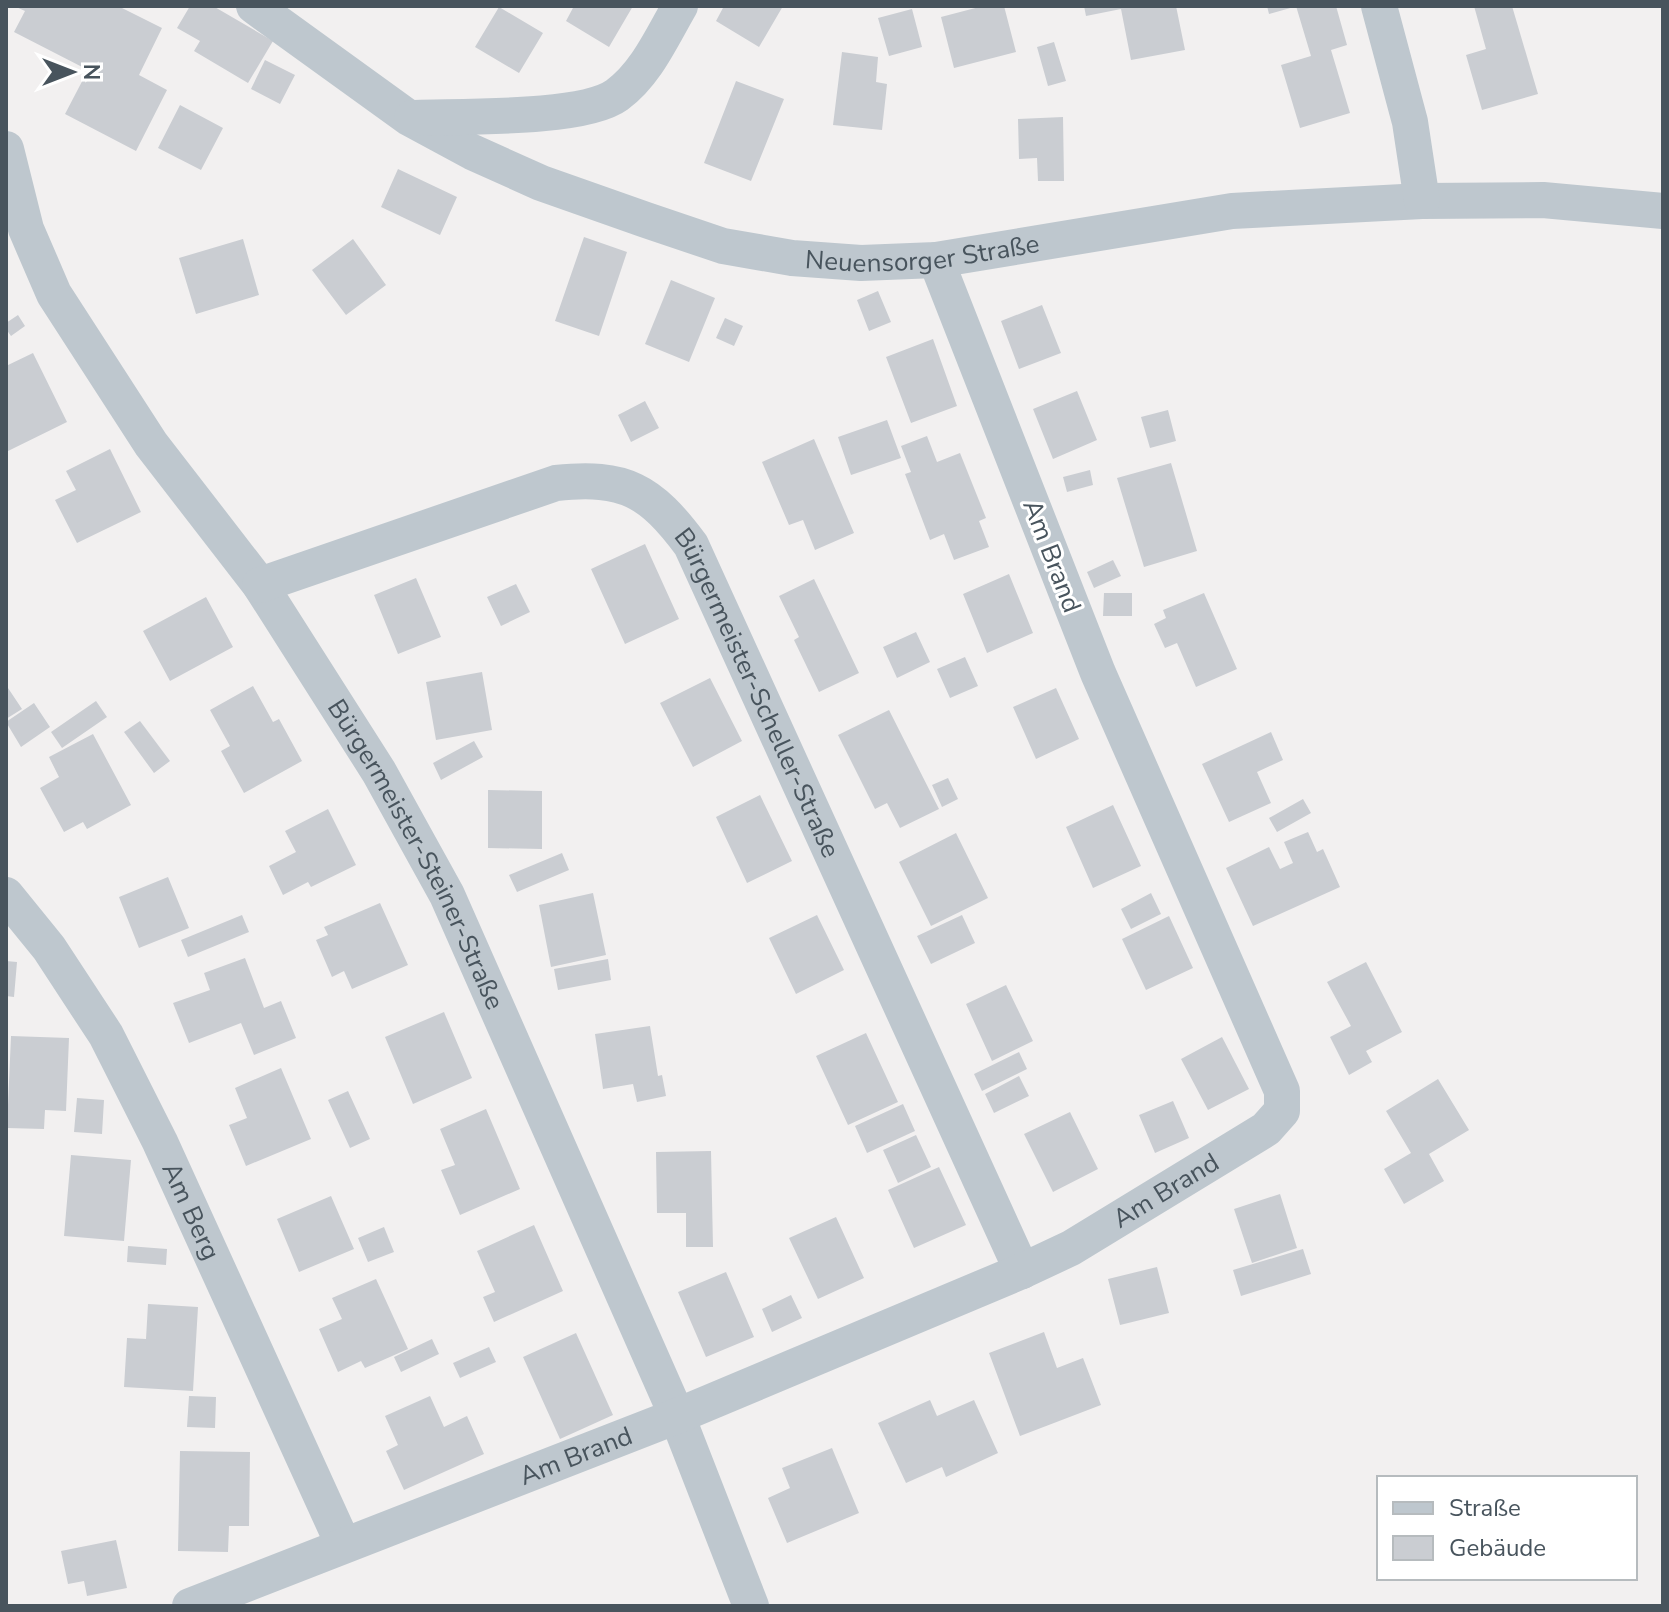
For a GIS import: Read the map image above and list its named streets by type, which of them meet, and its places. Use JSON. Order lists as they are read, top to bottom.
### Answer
{
  "streets": {
    "street": [
      "Neuensorger Straße",
      "Am Brand",
      "Bürgermeister-Scheller-Straße",
      "Bürgermeister-Steiner-Straße",
      "Am Berg"
    ]
  },
  "crossings": [
    ["Neuensorger Straße", "Am Brand"],
    ["Am Brand", "Bürgermeister-Scheller-Straße"],
    ["Am Brand", "Bürgermeister-Steiner-Straße"],
    ["Am Brand", "Am Berg"],
    ["Bürgermeister-Scheller-Straße", "Bürgermeister-Steiner-Straße"]
  ],
  "legend": ["Straße", "Gebäude"],
  "north": "right"
}
